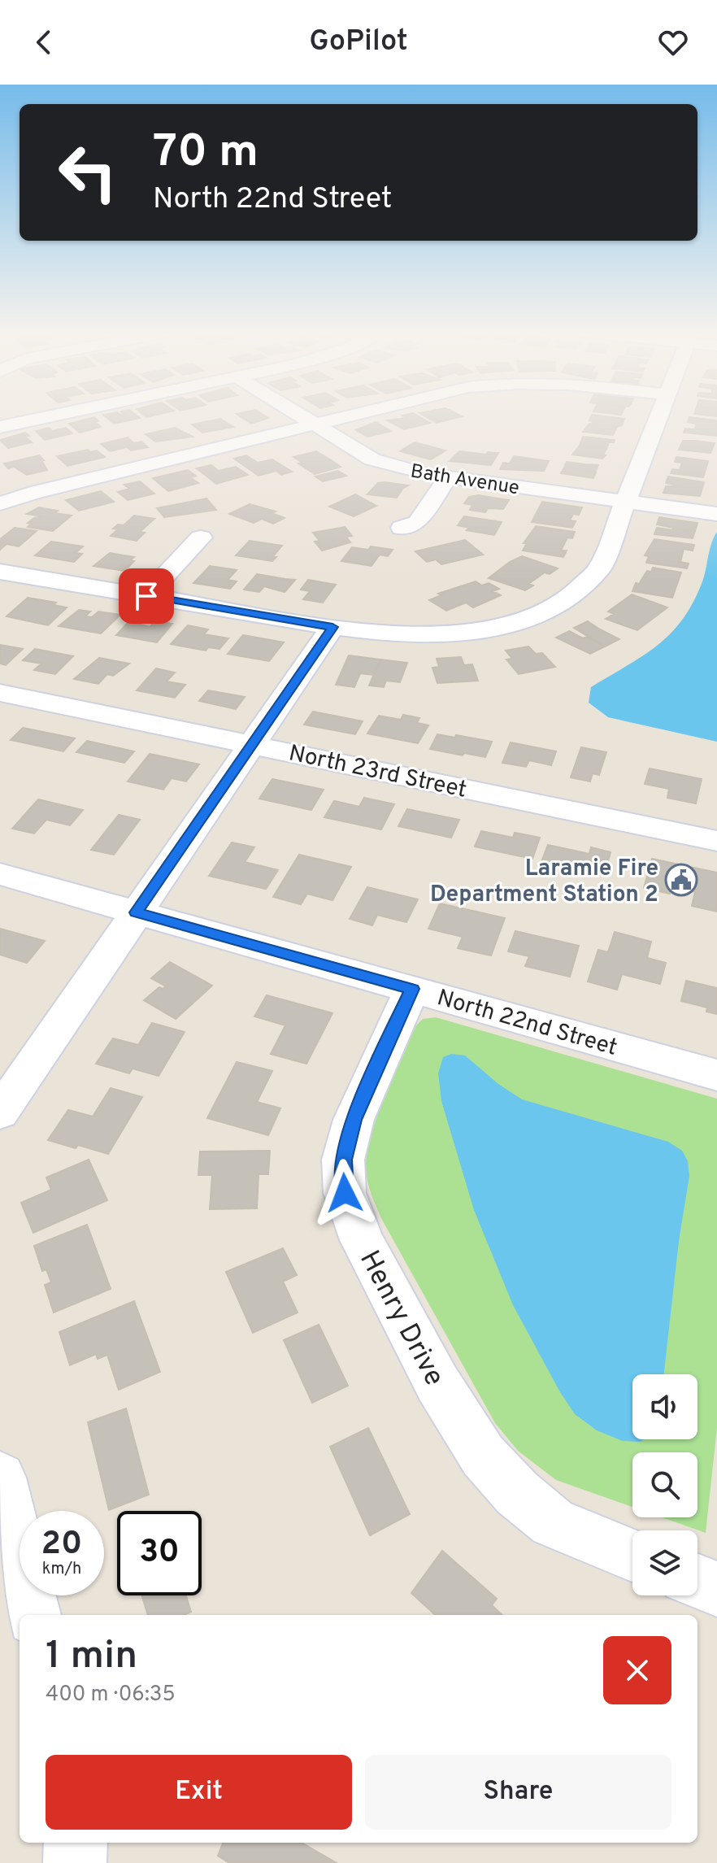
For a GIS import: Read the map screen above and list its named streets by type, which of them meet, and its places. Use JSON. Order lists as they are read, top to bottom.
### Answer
{
  "streets": {
    "street": [
      "Bath Avenue",
      "North 23rd Street",
      "North 22nd Street",
      "Henry Drive"
    ]
  },
  "crossings": [
    ["North 22nd Street", "Henry Drive"]
  ],
  "places": {
    "public building": ["Laramie Fire Department Station 2"]
  },
  "page": {
    "header": "GoPilot",
    "turn": ["70 m", "North 22nd Street"],
    "speed": "20 km/h",
    "limit": "30",
    "heading": ["1 min", "400 m · 06:35"],
    "buttons": ["Exit", "Share"]
  }
}
